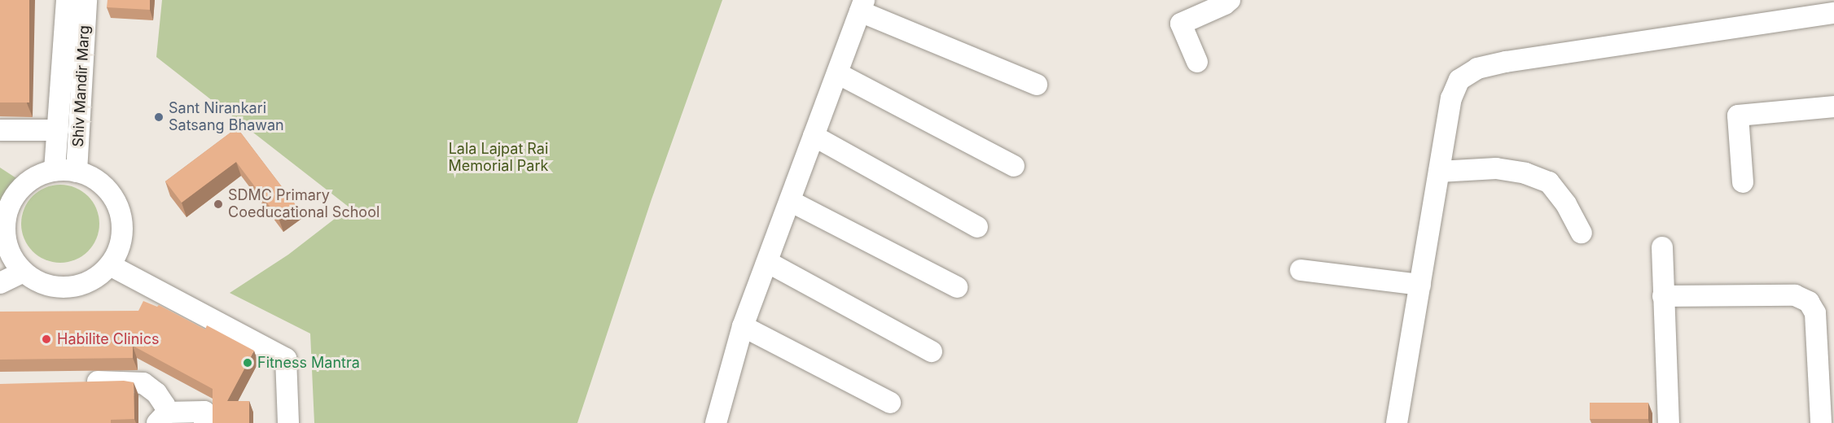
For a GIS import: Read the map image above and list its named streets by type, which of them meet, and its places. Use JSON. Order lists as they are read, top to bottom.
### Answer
{
  "streets": {
    "street": ["Shiv Mandir Marg"]
  },
  "parks": ["Lala Lajpat Rai Memorial Park"],
  "places": [
    "Sant Nirankari Satsang Bhawan",
    "SDMC Primary Coeducational School",
    "Habilite Clinics",
    "Fitness Mantra"
  ]
}
